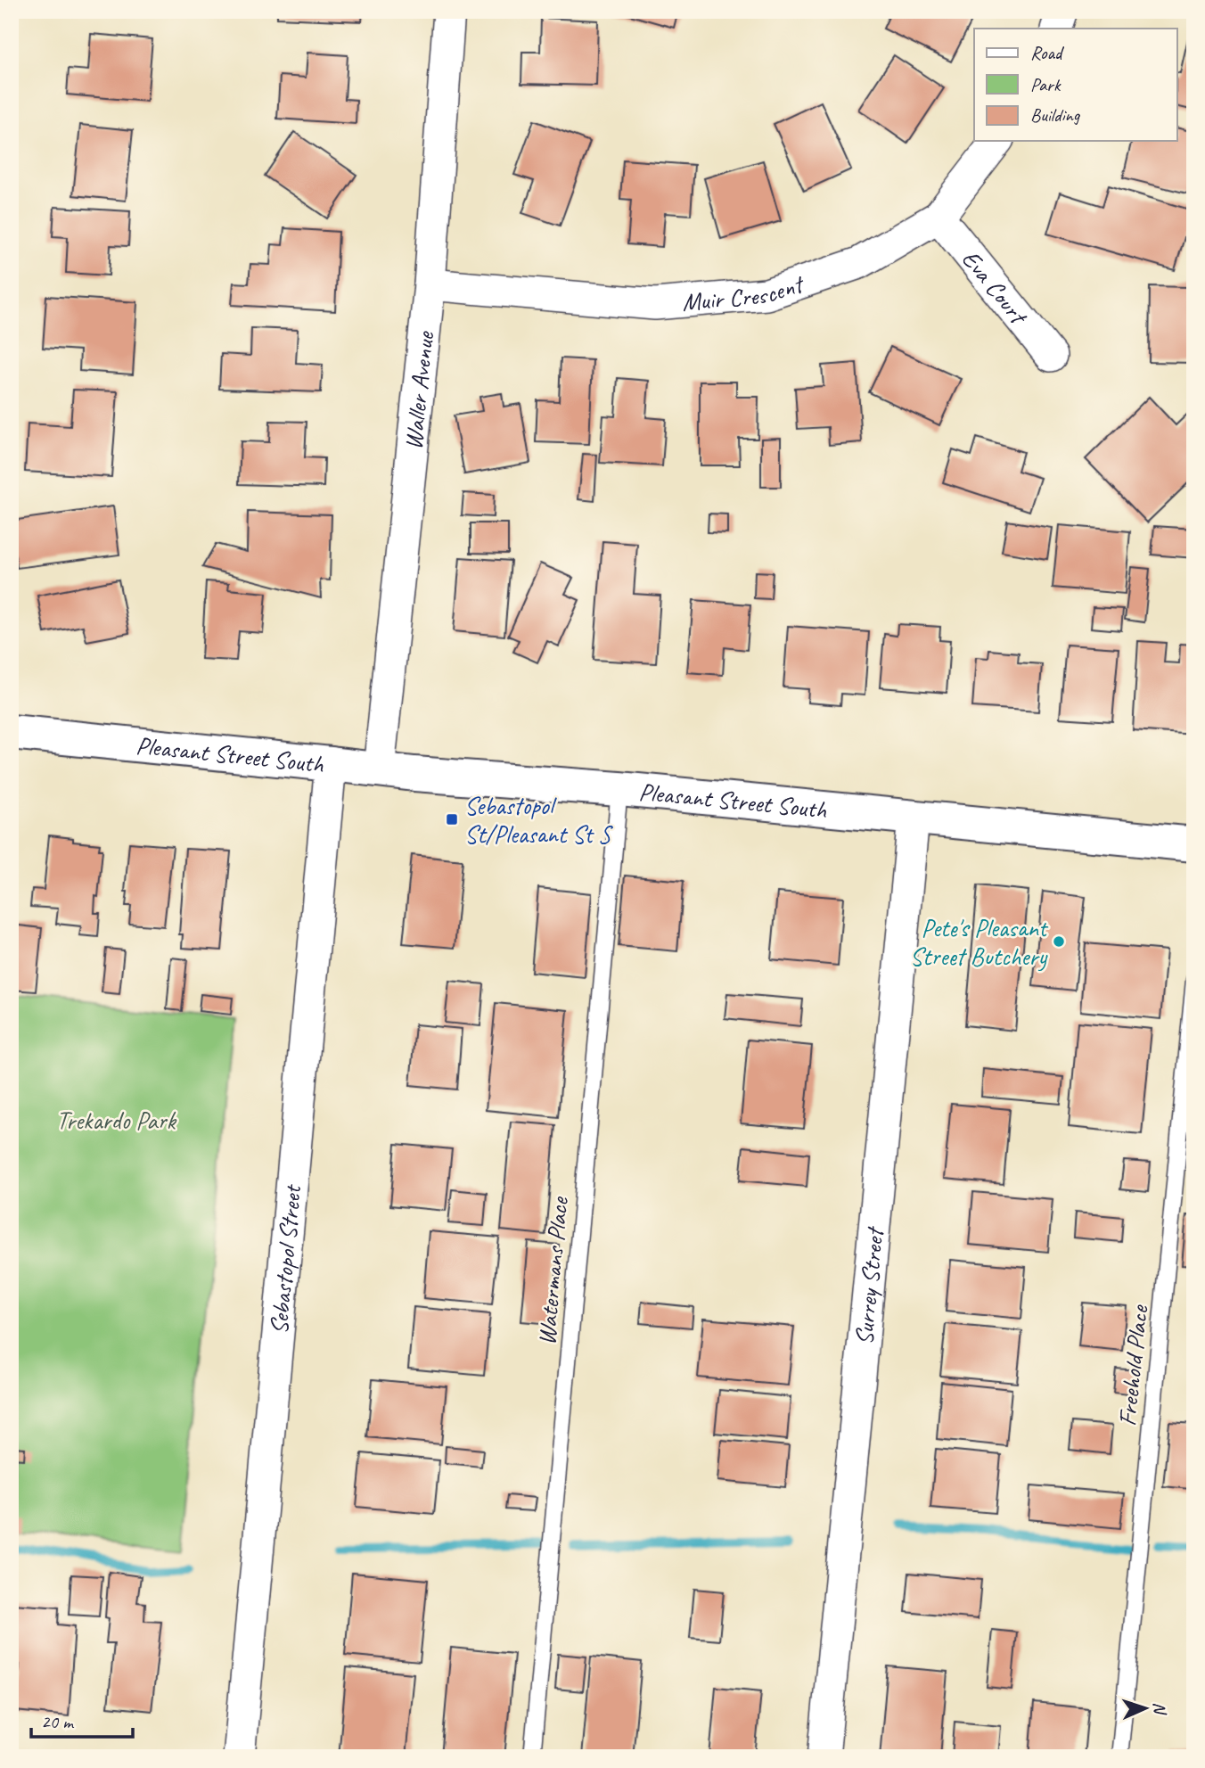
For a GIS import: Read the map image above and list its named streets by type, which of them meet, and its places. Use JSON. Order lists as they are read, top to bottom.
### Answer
{
  "streets": {
    "street": [
      "Eva Court",
      "Muir Crescent",
      "Waller Avenue",
      "Pleasant Street South",
      "Sebastopol Street",
      "Surrey Street"
    ],
    "lane": ["Watermans Place", "Freehold Place"]
  },
  "crossings": [
    ["Eva Court", "Muir Crescent"],
    ["Muir Crescent", "Waller Avenue"],
    ["Waller Avenue", "Pleasant Street South"],
    ["Pleasant Street South", "Sebastopol Street"],
    ["Pleasant Street South", "Watermans Place"],
    ["Pleasant Street South", "Surrey Street"]
  ],
  "parks": ["Trekardo Park"],
  "places": {
    "transit": ["Sebastopol St/Pleasant St S"],
    "other": ["Pete's Pleasant Street Butchery"]
  },
  "legend": ["Road", "Park", "Building"],
  "scale_bar": "20 m",
  "north": "right"
}
